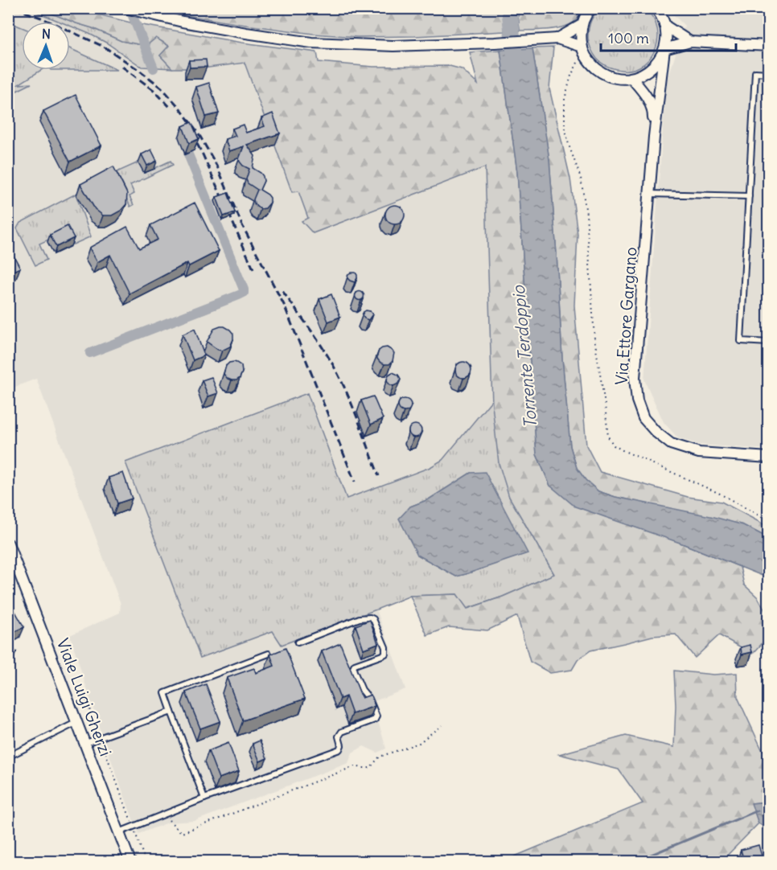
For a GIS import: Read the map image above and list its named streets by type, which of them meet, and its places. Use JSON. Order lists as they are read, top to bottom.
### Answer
{
  "streets": {
    "street": ["Via Ettore Gargano", "Viale Luigi Gherzi"]
  },
  "water": ["Torrente Terdoppio"],
  "scale_bar": "100 m",
  "north": "top"
}
